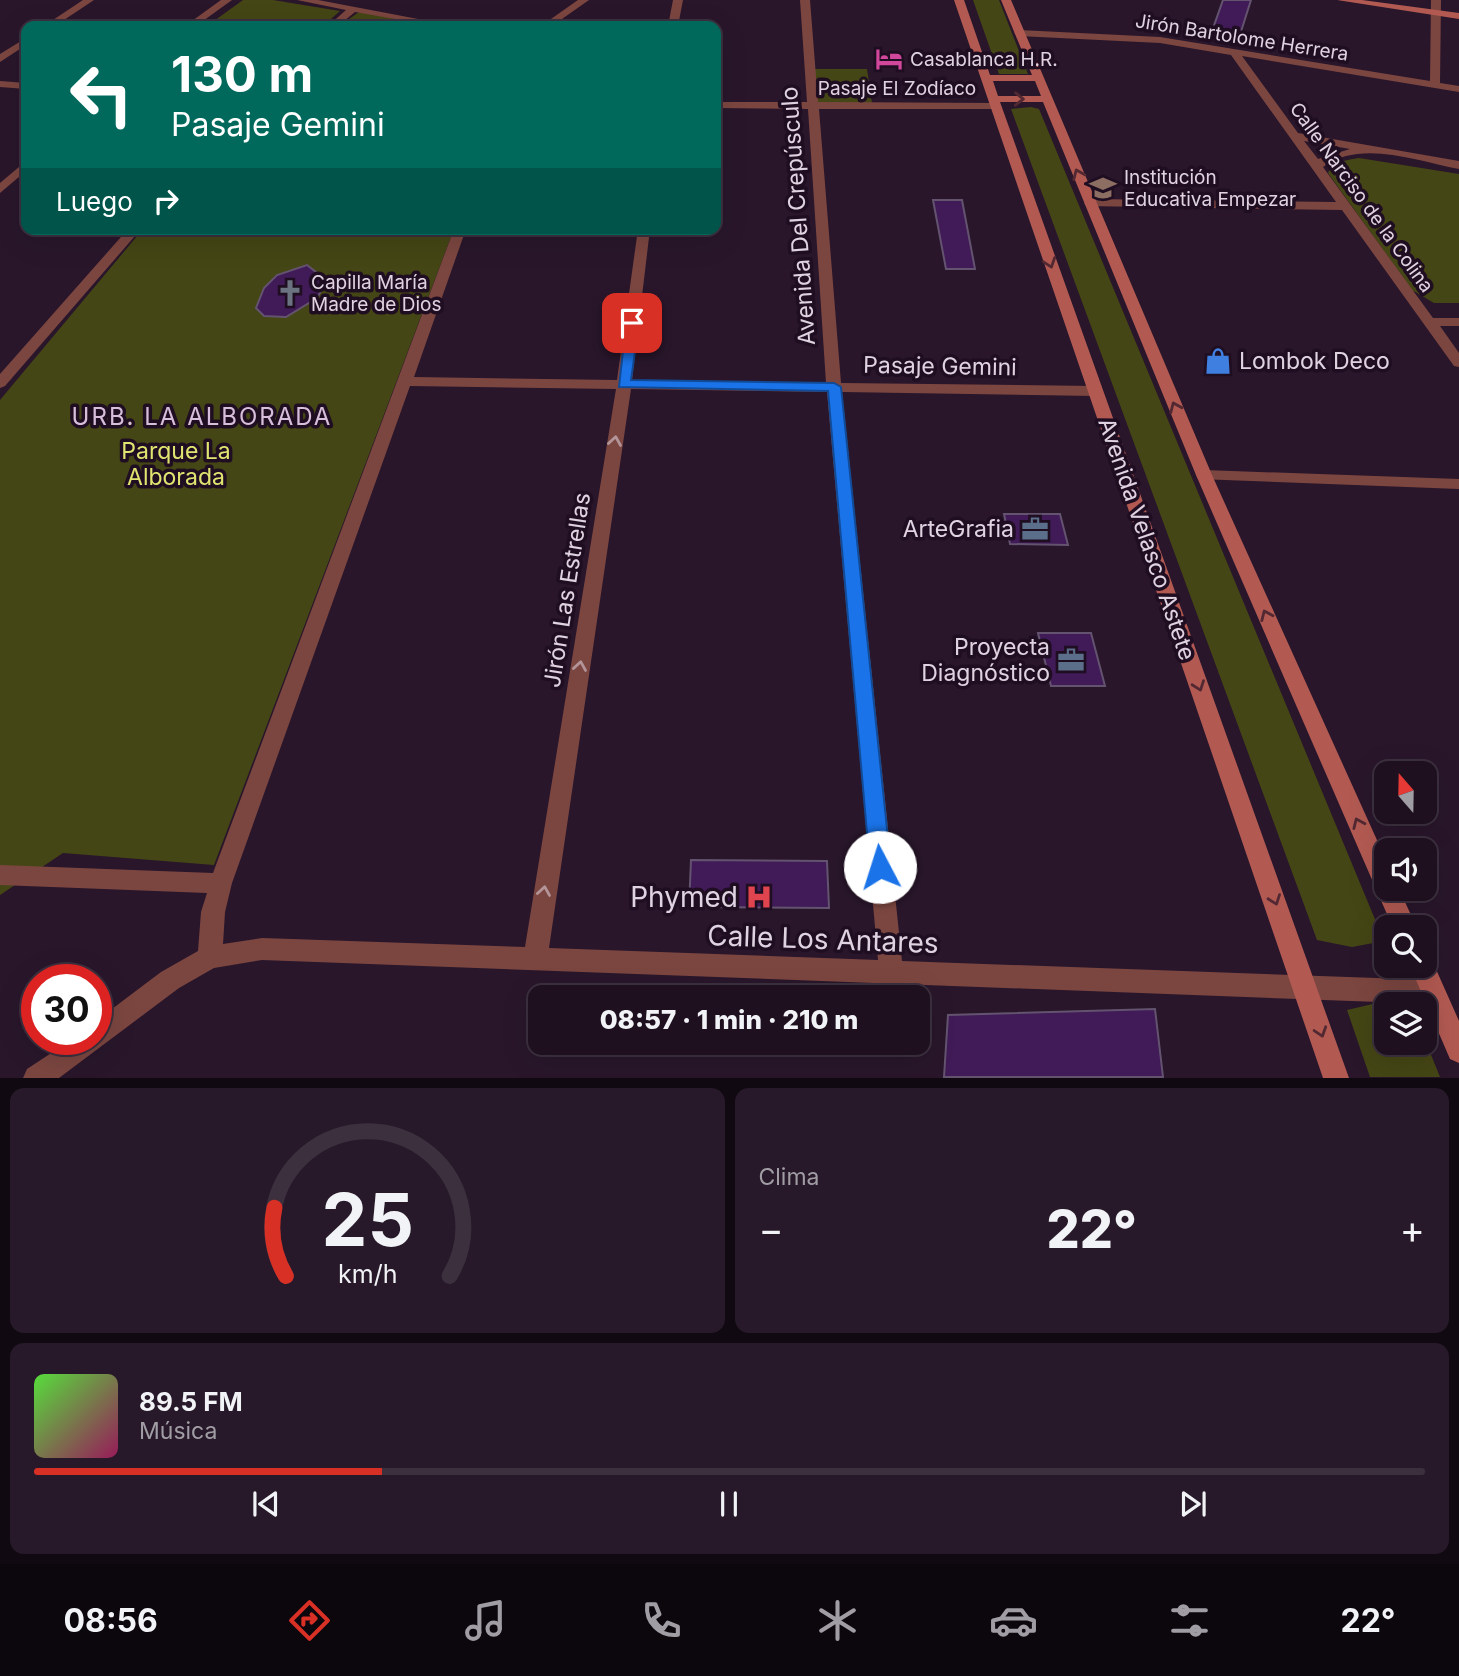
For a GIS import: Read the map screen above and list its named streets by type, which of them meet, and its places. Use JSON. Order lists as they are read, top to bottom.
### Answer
{
  "streets": {
    "main road": ["Avenida Velasco Astete"],
    "street": [
      "Jirón Bartolome Herrera",
      "Pasaje El Zodíaco",
      "Calle Narciso de la Colina",
      "Avenida Del Crepúsculo",
      "Pasaje Gemini",
      "Jirón Las Estrellas",
      "Calle Los Antares"
    ]
  },
  "crossings": [
    ["Jirón Bartolome Herrera", "Calle Narciso de la Colina"],
    ["Pasaje El Zodíaco", "Avenida Del Crepúsculo"],
    ["Pasaje El Zodíaco", "Avenida Velasco Astete"],
    ["Avenida Del Crepúsculo", "Pasaje Gemini"],
    ["Avenida Del Crepúsculo", "Calle Los Antares"],
    ["Pasaje Gemini", "Avenida Velasco Astete"],
    ["Pasaje Gemini", "Jirón Las Estrellas"],
    ["Avenida Velasco Astete", "Calle Los Antares"],
    ["Jirón Las Estrellas", "Calle Los Antares"]
  ],
  "one_way": ["Jirón Las Estrellas"],
  "districts": ["URB. LA ALBORADA"],
  "parks": ["Parque La Alborada"],
  "places": {
    "hotel": ["Casablanca H.R."],
    "school or university": ["Institución Educativa Empezar"],
    "church": ["Capilla María Madre de Dios"],
    "shop": ["Lombok Deco"],
    "office": ["ArteGrafia", "Proyecta Diagnóstico"],
    "hospital": ["Phymed"]
  },
  "north": "top",
  "page": {
    "turn": ["130 m", "Pasaje Gemini"],
    "then": "Luego",
    "limit": "30",
    "trip": "08:57 · 1 min · 210 m",
    "tile": "Clima",
    "heat": ["−", "22°", "+"],
    "song": ["89.5 FM", "Música"],
    "tabs": ["08:56", "22°"],
    "gauge": ["25", "km/h"]
  }
}
